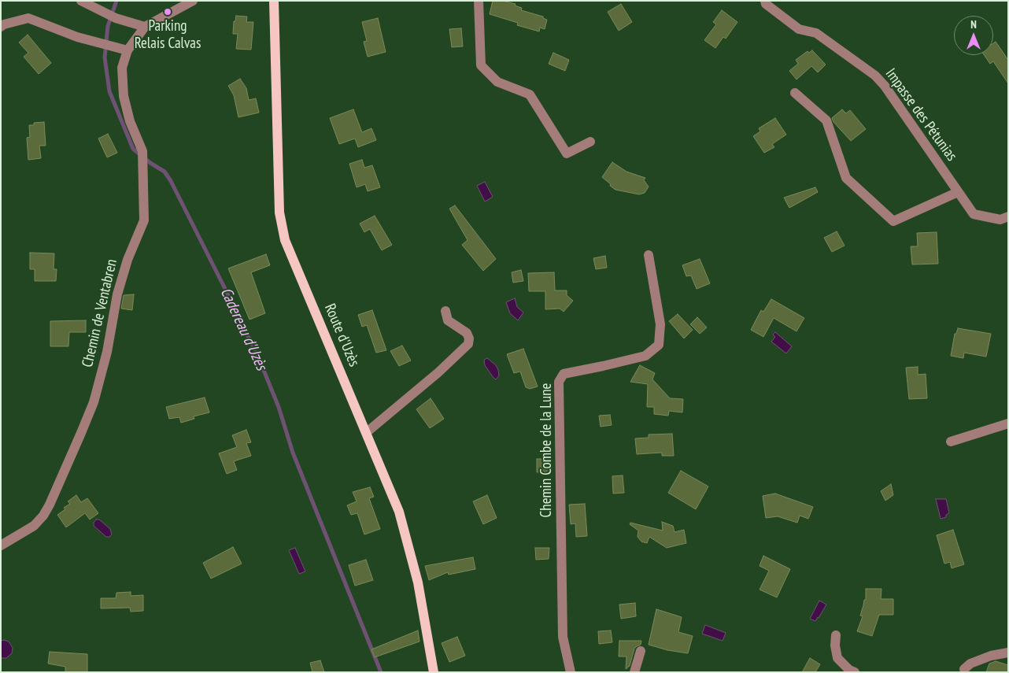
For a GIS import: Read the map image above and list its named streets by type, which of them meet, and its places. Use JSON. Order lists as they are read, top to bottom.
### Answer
{
  "streets": {
    "main road": ["Route d'Uzès"],
    "street": ["Impasse des Pétunias", "Chemin de Ventabren", "Chemin Combe de la Lune"]
  },
  "water": ["Cadereau d'Uzès"],
  "places": ["Parking Relais Calvas"],
  "north": "top"
}
